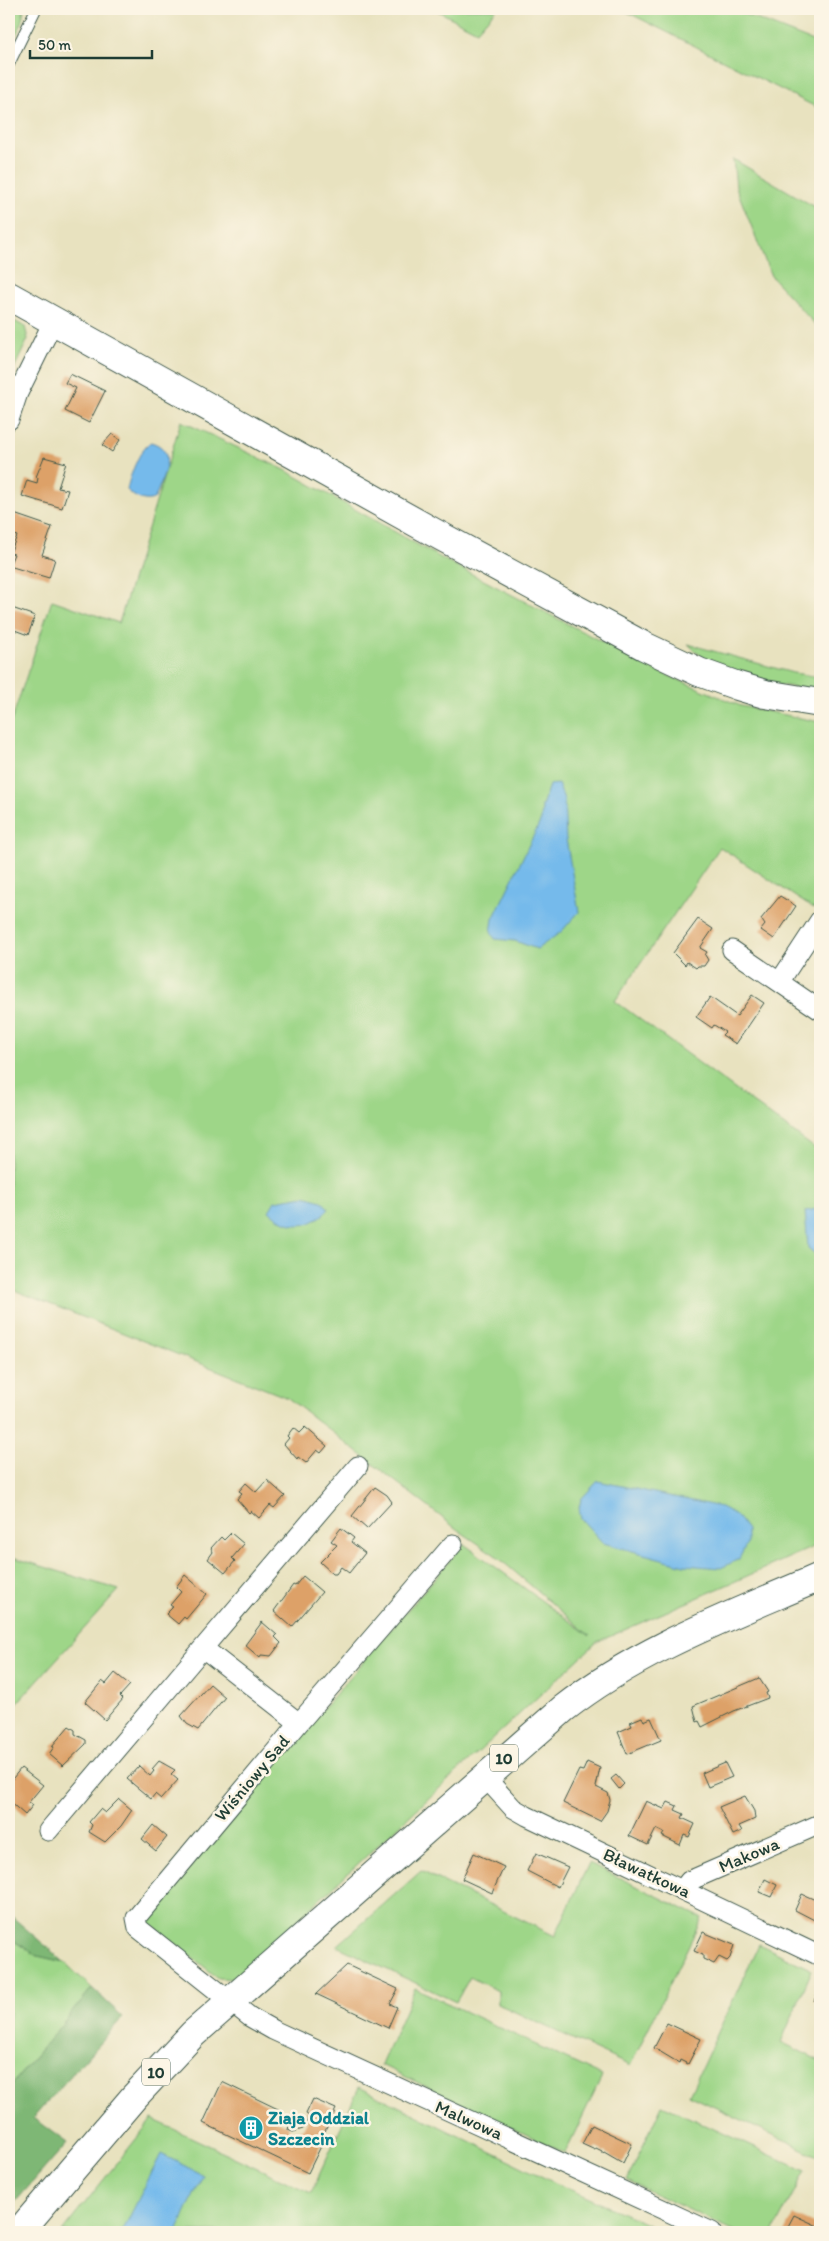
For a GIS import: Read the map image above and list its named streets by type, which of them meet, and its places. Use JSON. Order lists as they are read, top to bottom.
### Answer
{
  "streets": {
    "main road": ["10"],
    "street": [
      "Wiśniowy Sad",
      "Makowa",
      "Bławatkowa",
      "Malwowa"
    ]
  },
  "crossings": [
    ["10", "Wiśniowy Sad"],
    ["10", "Bławatkowa"],
    ["10", "Malwowa"],
    ["Wiśniowy Sad", "Malwowa"],
    ["Makowa", "Bławatkowa"]
  ],
  "places": {
    "building": ["Ziaja Oddzial Szczecin"]
  },
  "scale_bar": "50 m"
}
